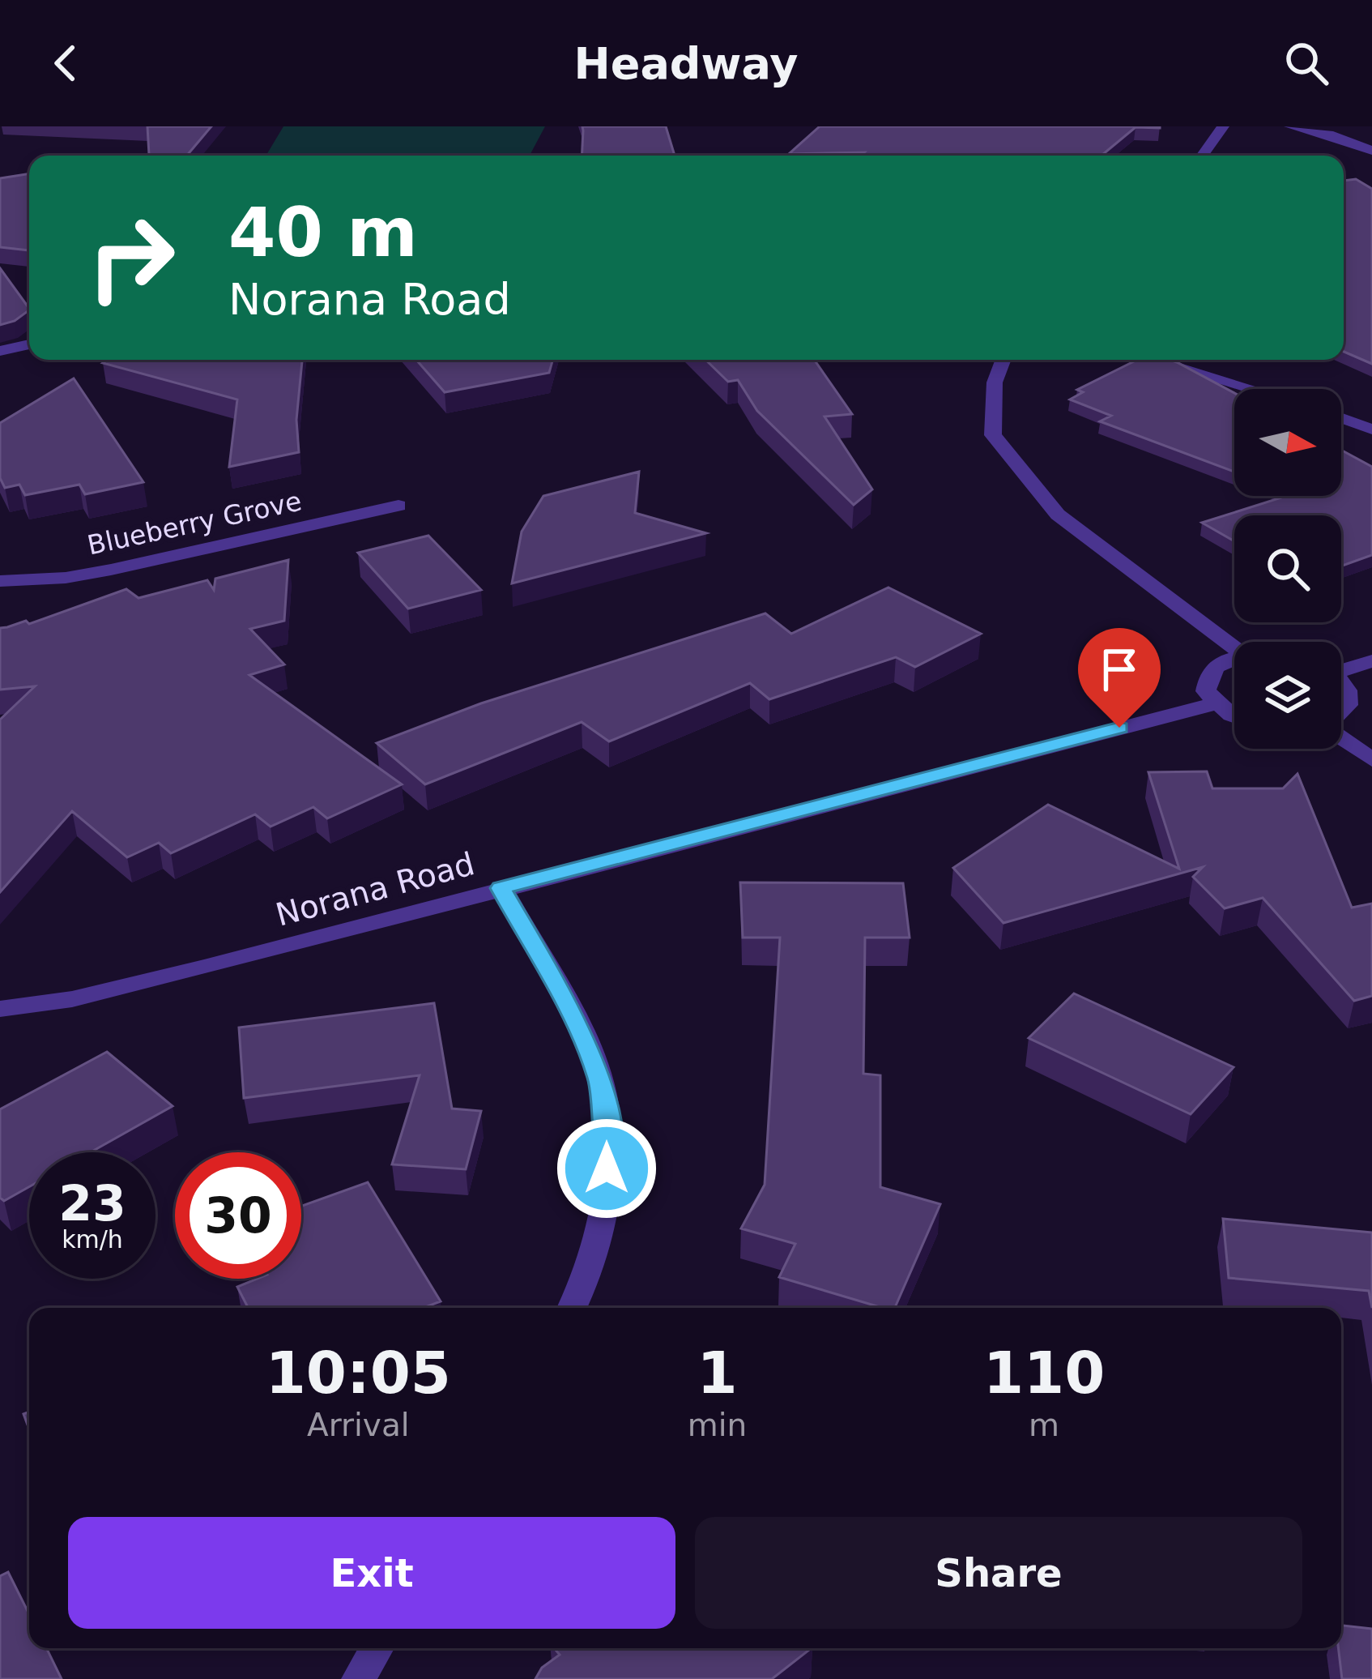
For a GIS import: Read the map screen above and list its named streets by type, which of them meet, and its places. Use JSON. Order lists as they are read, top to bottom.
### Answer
{
  "streets": {
    "street": ["Blueberry Grove", "Norana Road"]
  },
  "north": "right",
  "page": {
    "header": "Headway",
    "turn": ["40 m", "Norana Road"],
    "speed": "23 km/h",
    "limit": "30",
    "eta": [
      "10:05",
      "Arrival",
      "1",
      "min",
      "110",
      "m"
    ],
    "buttons": ["Exit", "Share"]
  }
}
